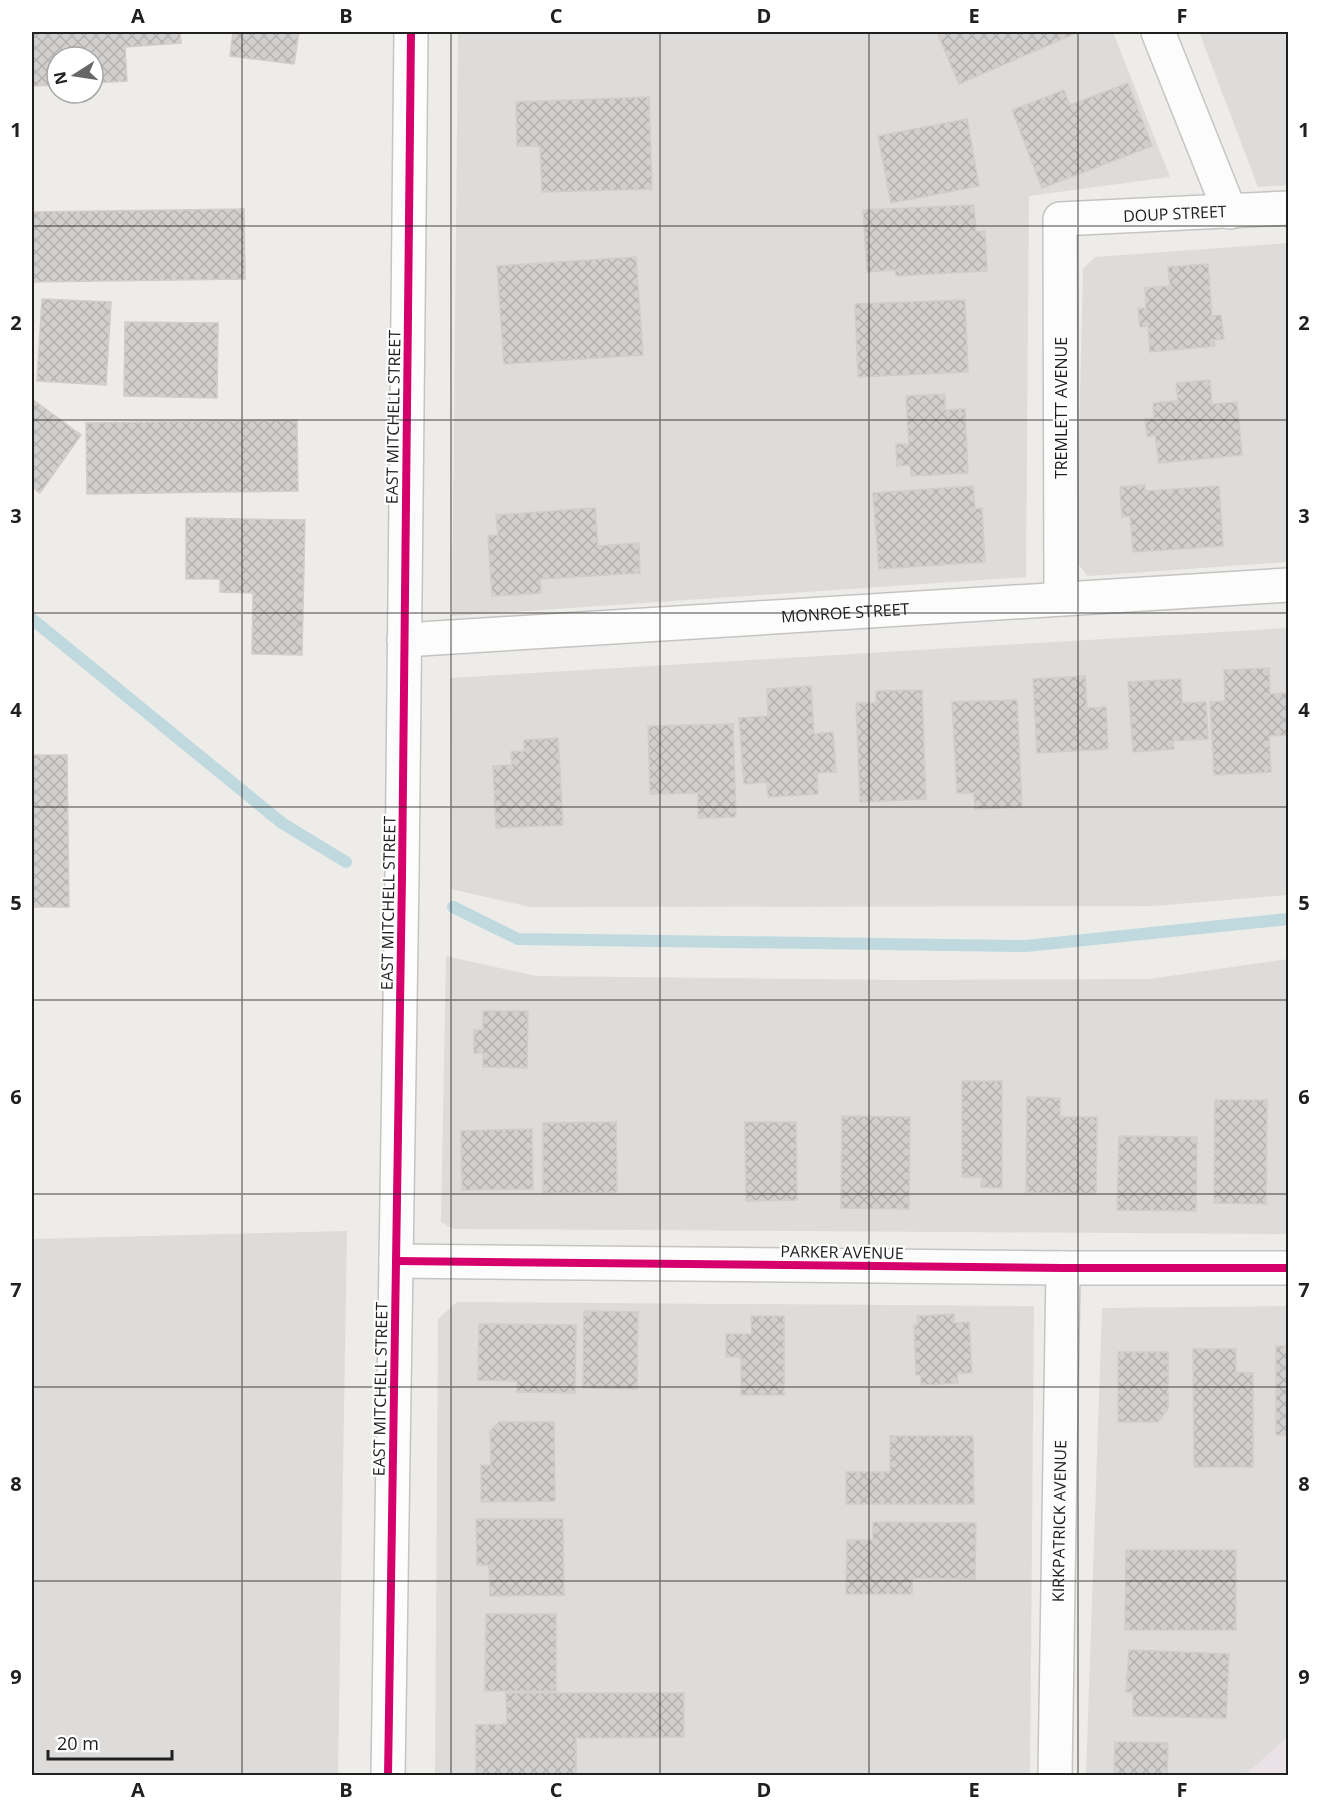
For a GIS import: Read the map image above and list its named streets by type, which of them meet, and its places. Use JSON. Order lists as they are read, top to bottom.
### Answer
{
  "streets": {
    "street": [
      "DOUP STREET",
      "TREMLETT AVENUE",
      "EAST MITCHELL STREET",
      "MONROE STREET",
      "PARKER AVENUE",
      "KIRKPATRICK AVENUE"
    ]
  },
  "crossings": [
    ["DOUP STREET", "TREMLETT AVENUE"],
    ["TREMLETT AVENUE", "MONROE STREET"],
    ["EAST MITCHELL STREET", "MONROE STREET"],
    ["EAST MITCHELL STREET", "PARKER AVENUE"],
    ["PARKER AVENUE", "KIRKPATRICK AVENUE"]
  ],
  "scale_bar": "20 m",
  "north": "left",
  "grid": {
    "columns": [
      "A",
      "B",
      "C",
      "D",
      "E",
      "F"
    ],
    "rows": [
      "1",
      "2",
      "3",
      "4",
      "5",
      "6",
      "7",
      "8",
      "9"
    ]
  }
}
